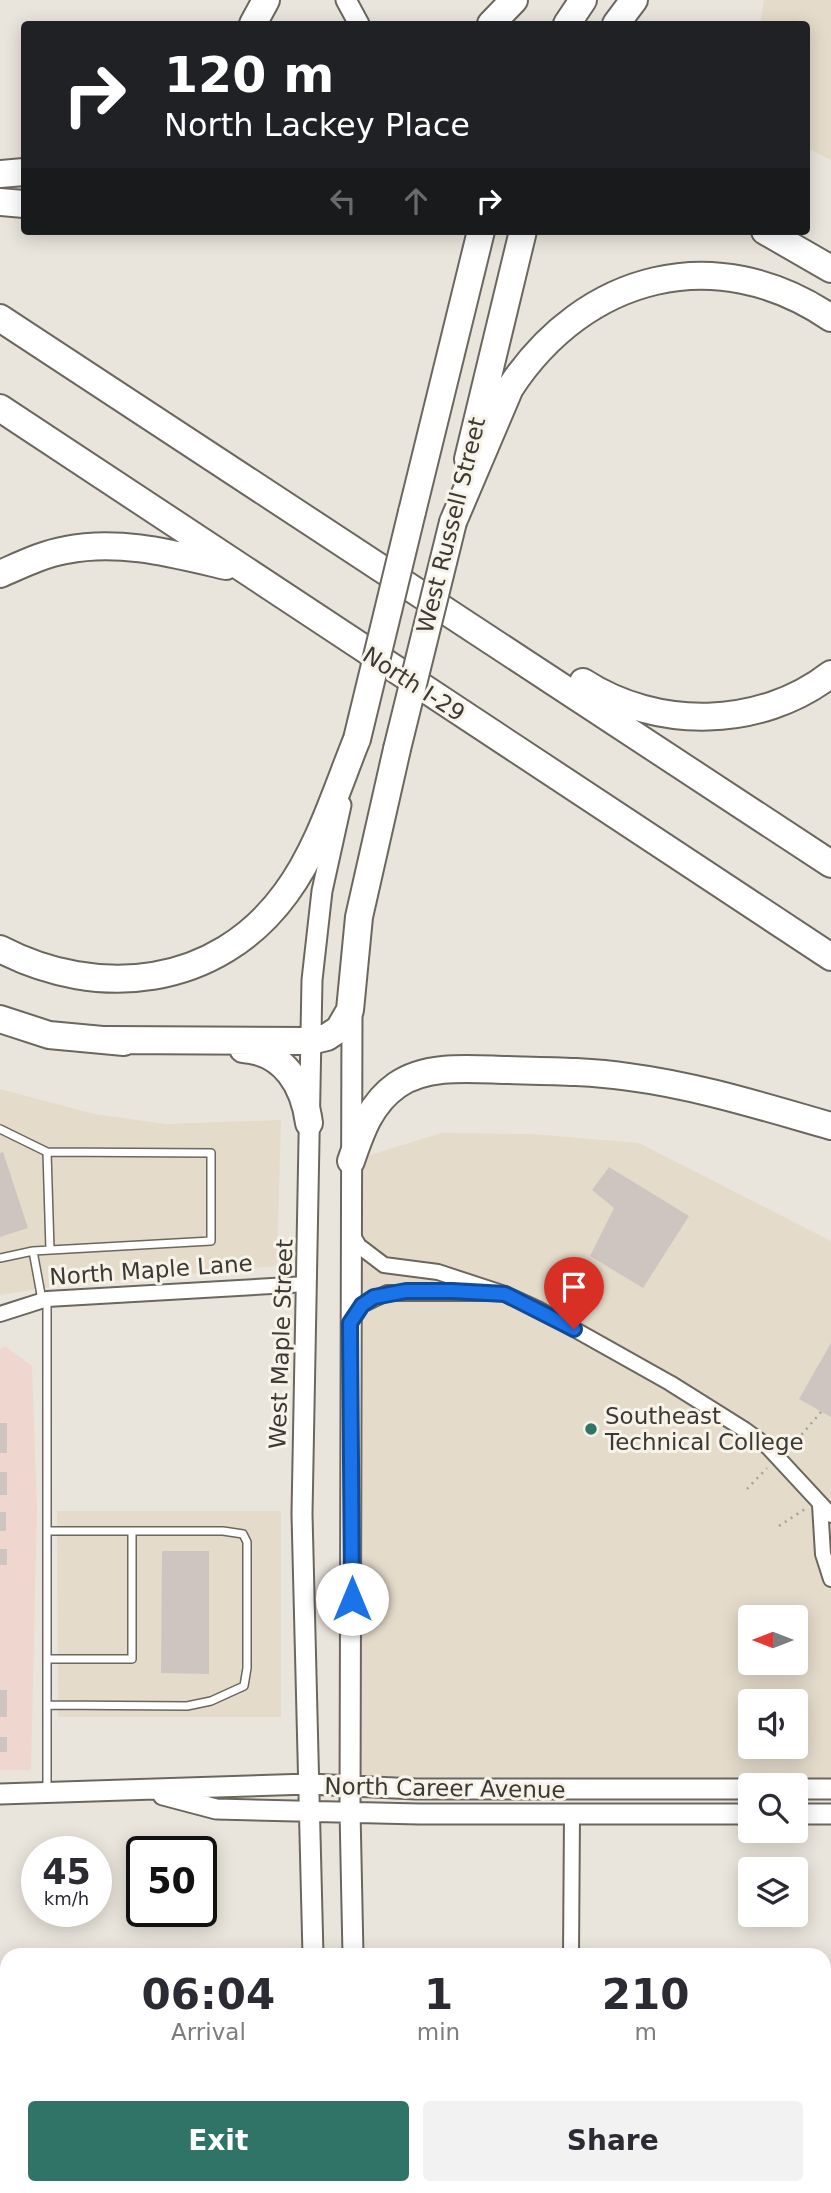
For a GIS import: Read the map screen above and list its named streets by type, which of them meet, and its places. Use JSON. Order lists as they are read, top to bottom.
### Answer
{
  "streets": {
    "highway": ["West Russell Street", "North I-29"],
    "main road": ["West Maple Street", "North Career Avenue"],
    "street": ["North Maple Lane"]
  },
  "crossings": [
    ["West Russell Street", "West Maple Street"],
    ["North Maple Lane", "West Maple Street"],
    ["West Maple Street", "North Career Avenue"]
  ],
  "places": ["Southeast Technical College"],
  "north": "left",
  "page": {
    "turn": ["120 m", "North Lackey Place"],
    "speed": "45 km/h",
    "limit": "50",
    "eta": [
      "06:04",
      "Arrival",
      "1",
      "min",
      "210",
      "m"
    ],
    "buttons": ["Exit", "Share"]
  }
}
